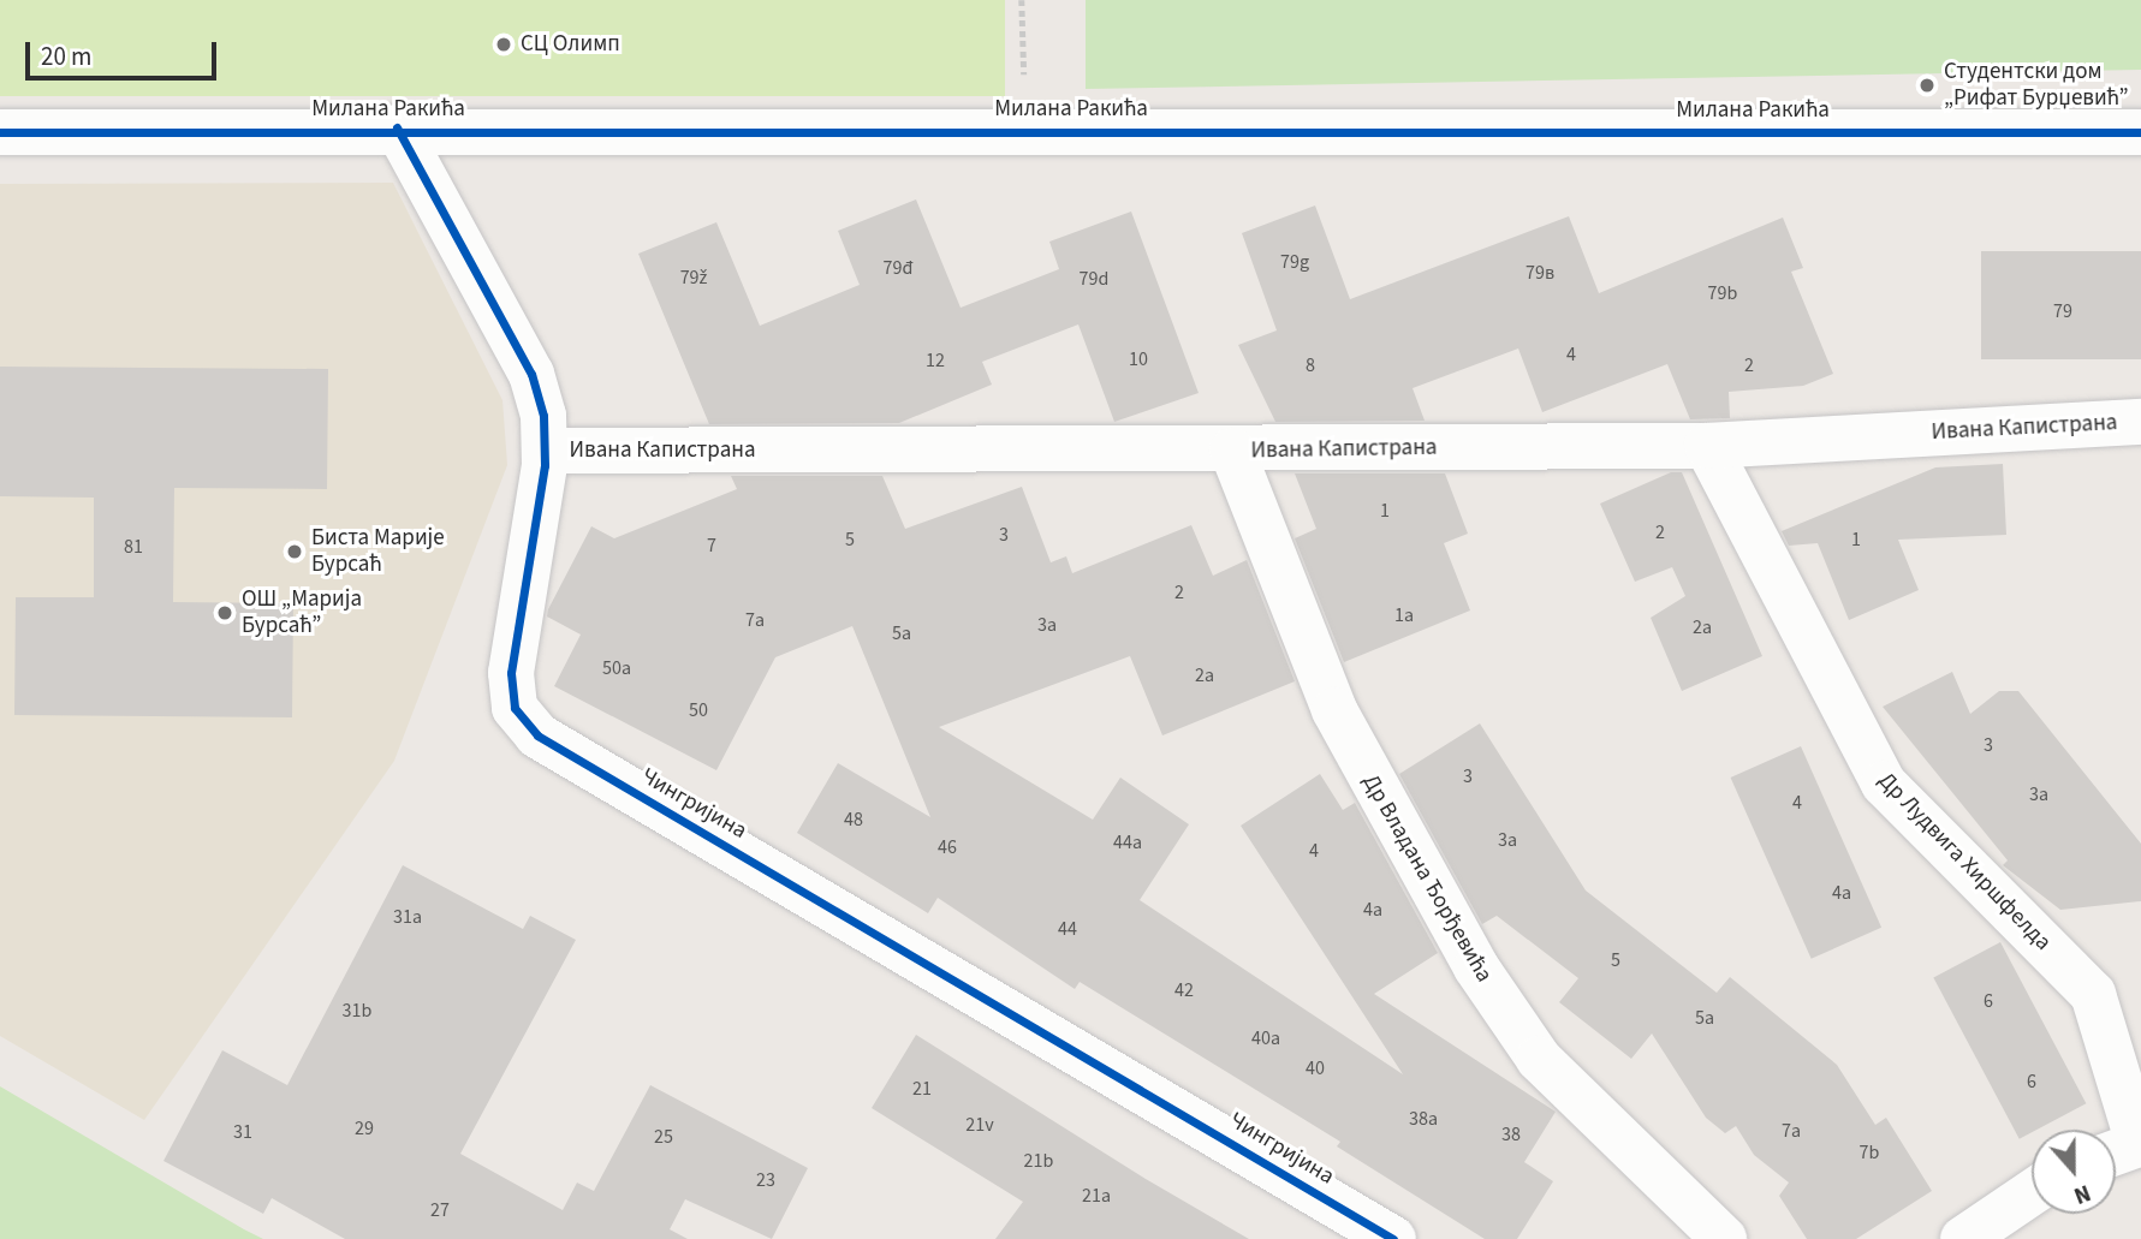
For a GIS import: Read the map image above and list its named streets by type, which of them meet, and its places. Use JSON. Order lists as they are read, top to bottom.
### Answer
{
  "streets": {
    "street": [
      "Милана Ракића",
      "Ивана Капистрана",
      "Чингријина",
      "Др Лудвига Хиршфелда",
      "Др Владана Ђорђевића"
    ]
  },
  "crossings": [
    ["Милана Ракића", "Чингријина"],
    ["Ивана Капистрана", "Чингријина"],
    ["Ивана Капистрана", "Др Лудвига Хиршфелда"],
    ["Ивана Капистрана", "Др Владана Ђорђевића"]
  ],
  "places": [
    "СЦ Олимп",
    "Студентски дом „Рифат Бурџевић”",
    "Биста Марије Бурсаћ",
    "ОШ „Марија Бурсаћ”"
  ],
  "house_numbers": [
    "79g",
    "79đ",
    "79в",
    "79ž",
    "79d",
    "79b",
    "79",
    "4",
    "10",
    "12",
    "8",
    "2",
    "1",
    "2",
    "3",
    "5",
    "1",
    "7",
    "81",
    "2",
    "1a",
    "7a",
    "3a",
    "2a",
    "5a",
    "50a",
    "2a",
    "50",
    "3",
    "3",
    "3a",
    "4",
    "48",
    "3a",
    "44a",
    "46",
    "4",
    "4a",
    "4a",
    "31a",
    "44",
    "5",
    "42",
    "6",
    "31b",
    "5a",
    "40a",
    "40",
    "6",
    "21",
    "38a",
    "21v",
    "29",
    "7a",
    "31",
    "38",
    "25",
    "7b",
    "21b",
    "23",
    "21a",
    "27"
  ],
  "scale_bar": "20 m",
  "north": "bottom"
}
